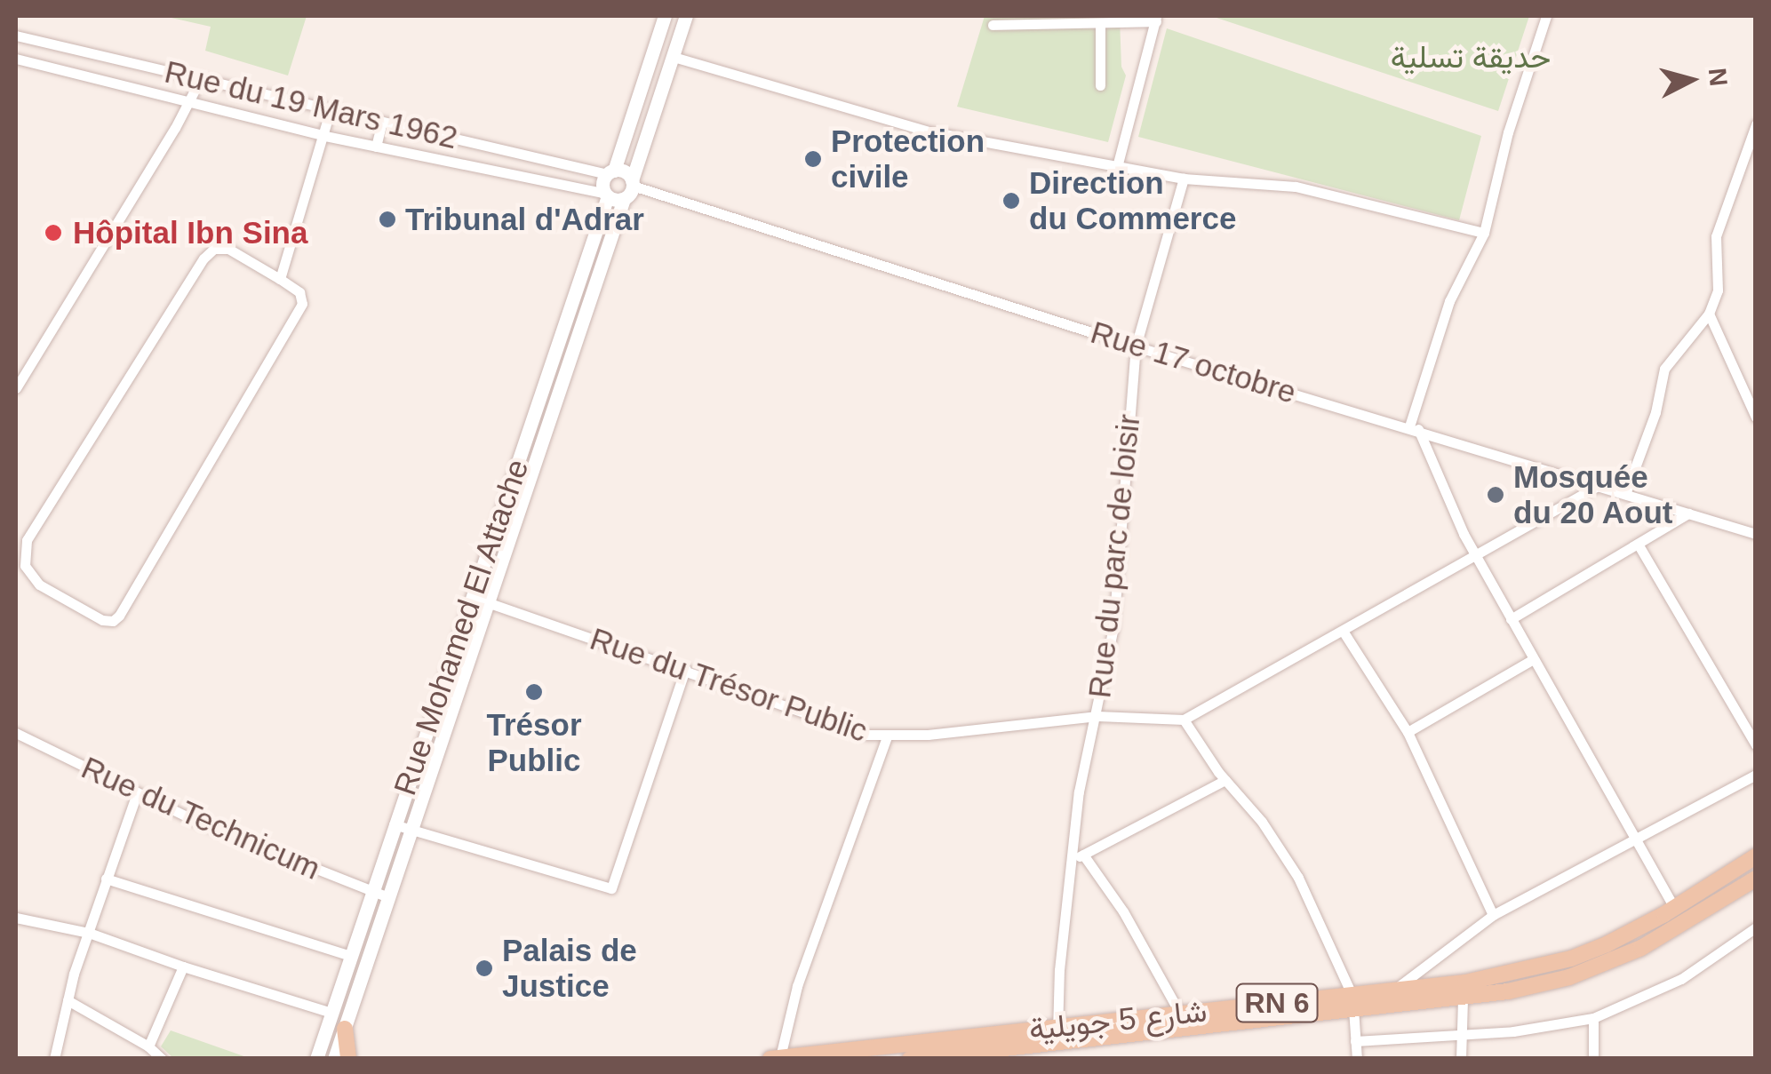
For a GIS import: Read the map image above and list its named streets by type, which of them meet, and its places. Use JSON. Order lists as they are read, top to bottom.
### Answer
{
  "streets": {
    "main road": ["RN 6", "شارع 5 جويلية"],
    "street": [
      "Rue du 19 Mars 1962",
      "Rue 17 octobre",
      "Rue du parc de loisir",
      "Rue Mohamed El Attache",
      "Rue du Trésor Public",
      "Rue du Technicum"
    ]
  },
  "crossings": [
    ["Rue du 19 Mars 1962", "Rue 17 octobre"],
    ["Rue du 19 Mars 1962", "Rue Mohamed El Attache"],
    ["Rue 17 octobre", "Rue du parc de loisir"],
    ["Rue 17 octobre", "Rue Mohamed El Attache"],
    ["Rue du parc de loisir", "Rue du Trésor Public"],
    ["Rue du parc de loisir", "شارع 5 جويلية"],
    ["Rue Mohamed El Attache", "Rue du Trésor Public"],
    ["Rue Mohamed El Attache", "Rue du Technicum"]
  ],
  "parks": ["حديقة تسلية"],
  "places": [
    "Protection civile",
    "Direction du Commerce",
    "Tribunal d'Adrar",
    "Hôpital Ibn Sina",
    "Mosquée du 20 Aout",
    "Trésor Public",
    "Palais de Justice"
  ],
  "north": "right"
}
